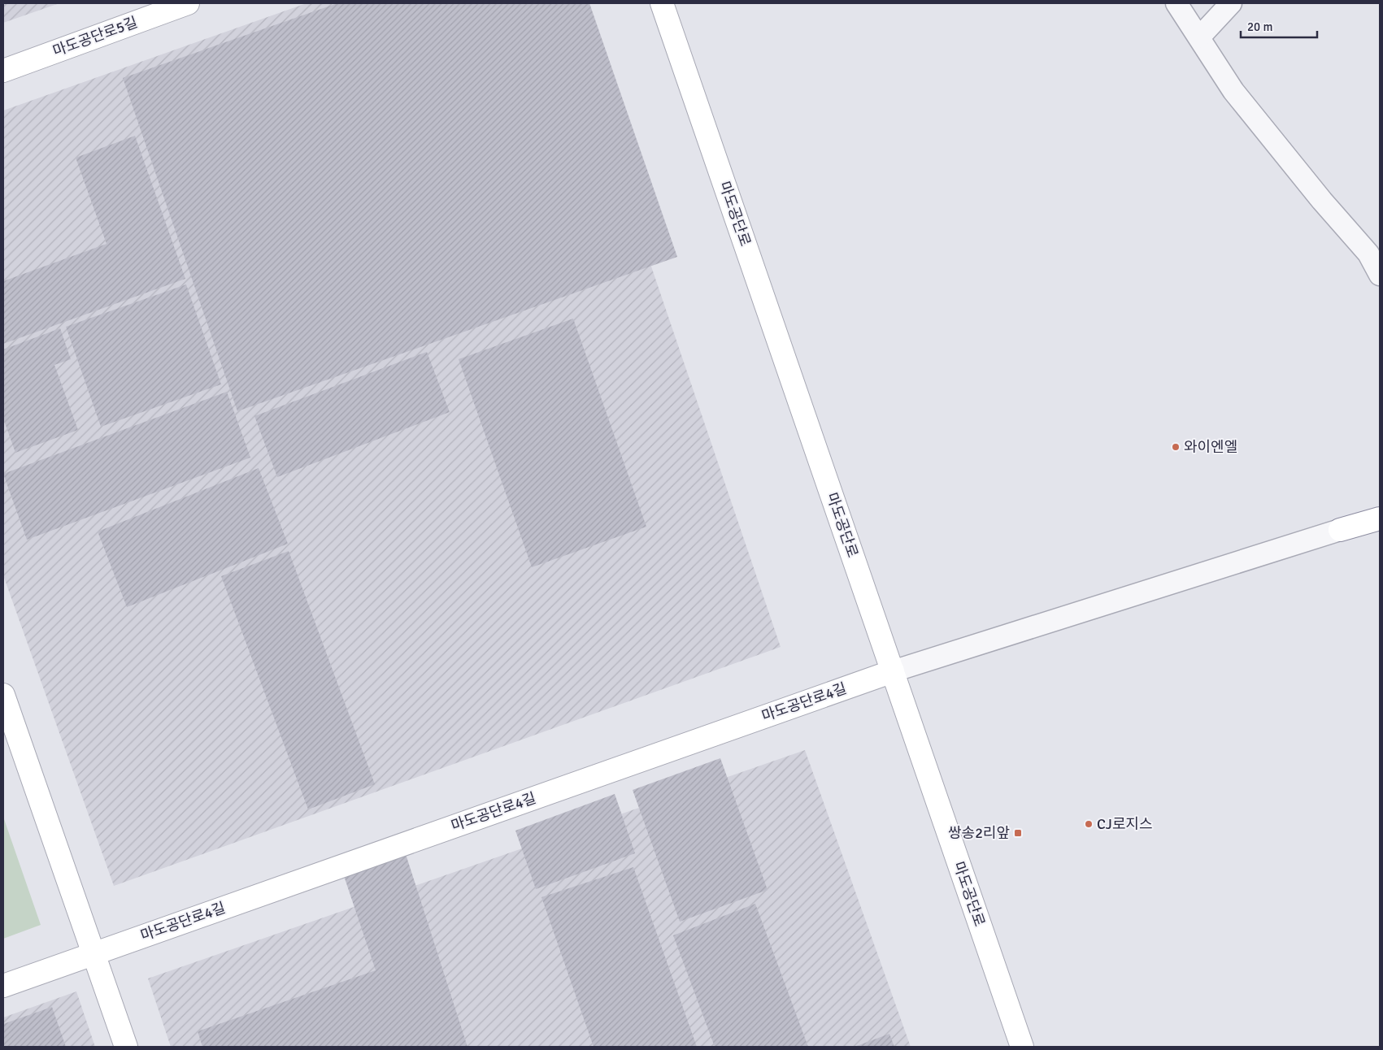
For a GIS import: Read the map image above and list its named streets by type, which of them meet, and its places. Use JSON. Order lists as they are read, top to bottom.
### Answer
{
  "streets": {
    "main road": ["마도공단로5길", "마도공단로", "마도공단로4길"]
  },
  "crossings": [
    ["마도공단로", "마도공단로4길"]
  ],
  "places": {
    "other": ["와이엔엘", "CJ로지스"],
    "transit": ["쌍송2리앞"]
  },
  "scale_bar": "20 m"
}
